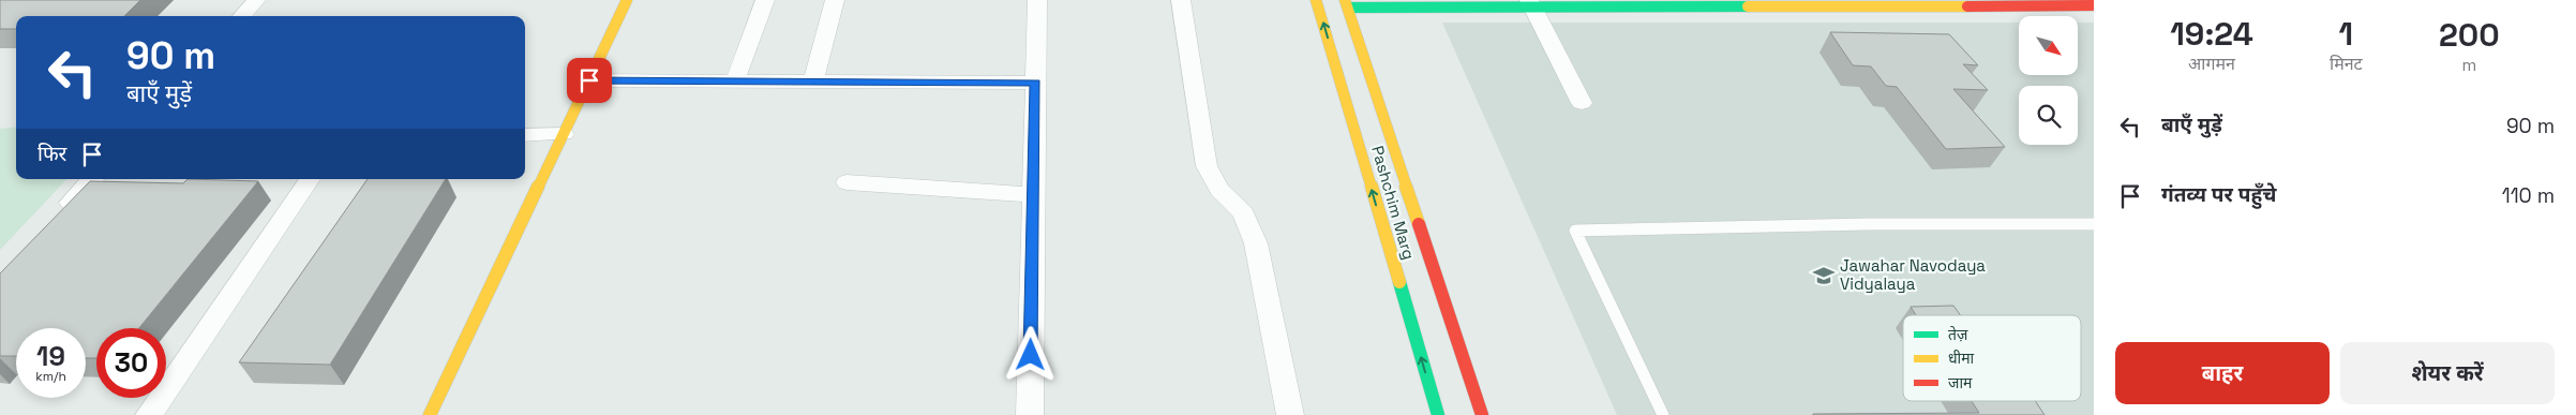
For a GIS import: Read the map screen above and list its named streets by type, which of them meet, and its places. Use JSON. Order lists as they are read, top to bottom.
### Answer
{
  "streets": {
    "street": ["Pashchim Marg"]
  },
  "places": {
    "school or university": ["Jawahar Navodaya Vidyalaya"]
  },
  "legend": ["तेज़", "धीमा", "जाम"],
  "north": "bottom right",
  "page": {
    "eta": [
      "19:24",
      "आगमन",
      "1",
      "मिनट",
      "200",
      "m"
    ],
    "turn": ["90 m", "बाएँ मुड़ें"],
    "list": [
      {
        "name": "बाएँ मुड़ें",
        "value": "90 m"
      },
      {
        "name": "गंतव्य पर पहुँचे",
        "value": "110 m"
      }
    ],
    "then": "फिर",
    "speed": "19 km/h",
    "limit": "30",
    "buttons": ["बाहर", "शेयर करें"]
  }
}
